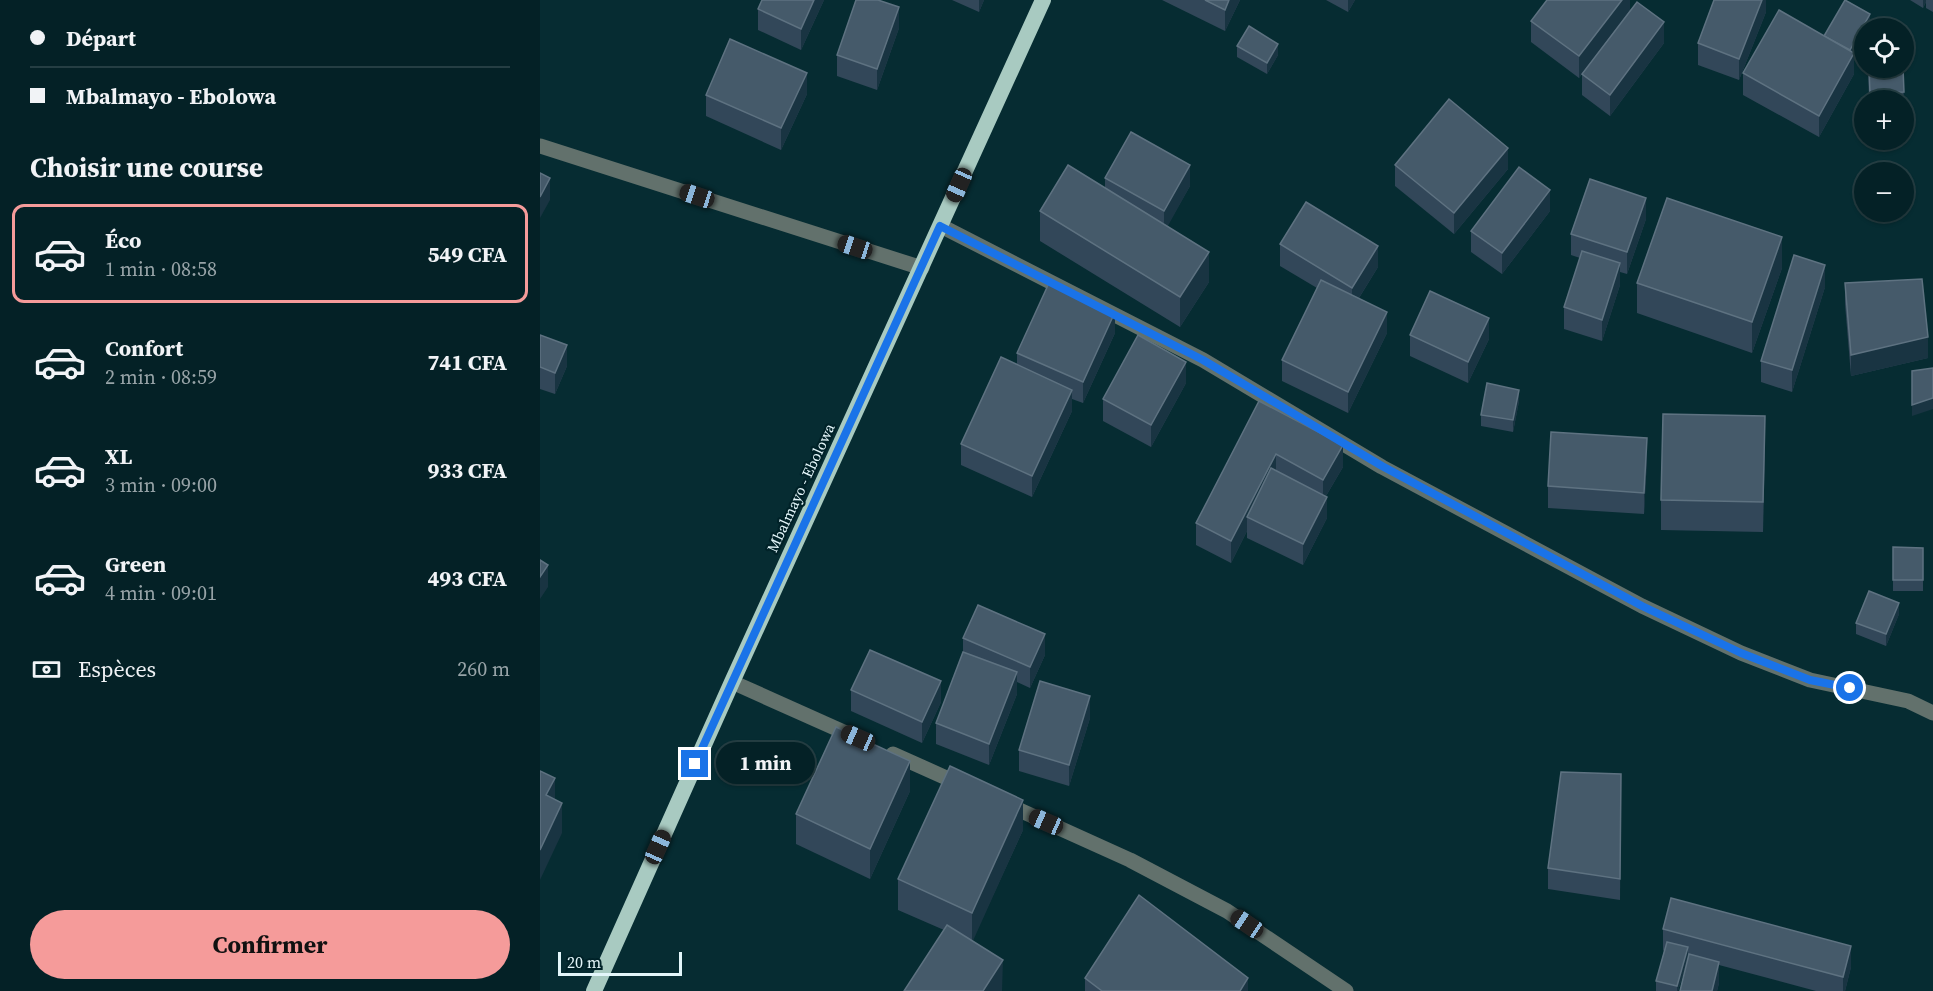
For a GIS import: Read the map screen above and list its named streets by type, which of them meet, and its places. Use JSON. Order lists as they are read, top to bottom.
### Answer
{
  "streets": {
    "highway": ["Mbalmayo - Ebolowa"]
  },
  "scale_bar": "20 m",
  "page": {
    "banner": ["Départ", "Mbalmayo - Ebolowa"],
    "map_buttons": ["+", "−"],
    "heading": "Choisir une course",
    "list": [
      {
        "name": "Éco",
        "note": "1 min · 08:58",
        "value": "549 CFA"
      },
      {
        "name": "Confort",
        "note": "2 min · 08:59",
        "value": "741 CFA"
      },
      {
        "name": "XL",
        "note": "3 min · 09:00",
        "value": "933 CFA"
      },
      {
        "name": "Green",
        "note": "4 min · 09:01",
        "value": "493 CFA"
      }
    ],
    "pay": ["Espèces", "260 m"],
    "bubble": "1 min",
    "buttons": "Confirmer",
    "scale": "20 m"
  }
}
